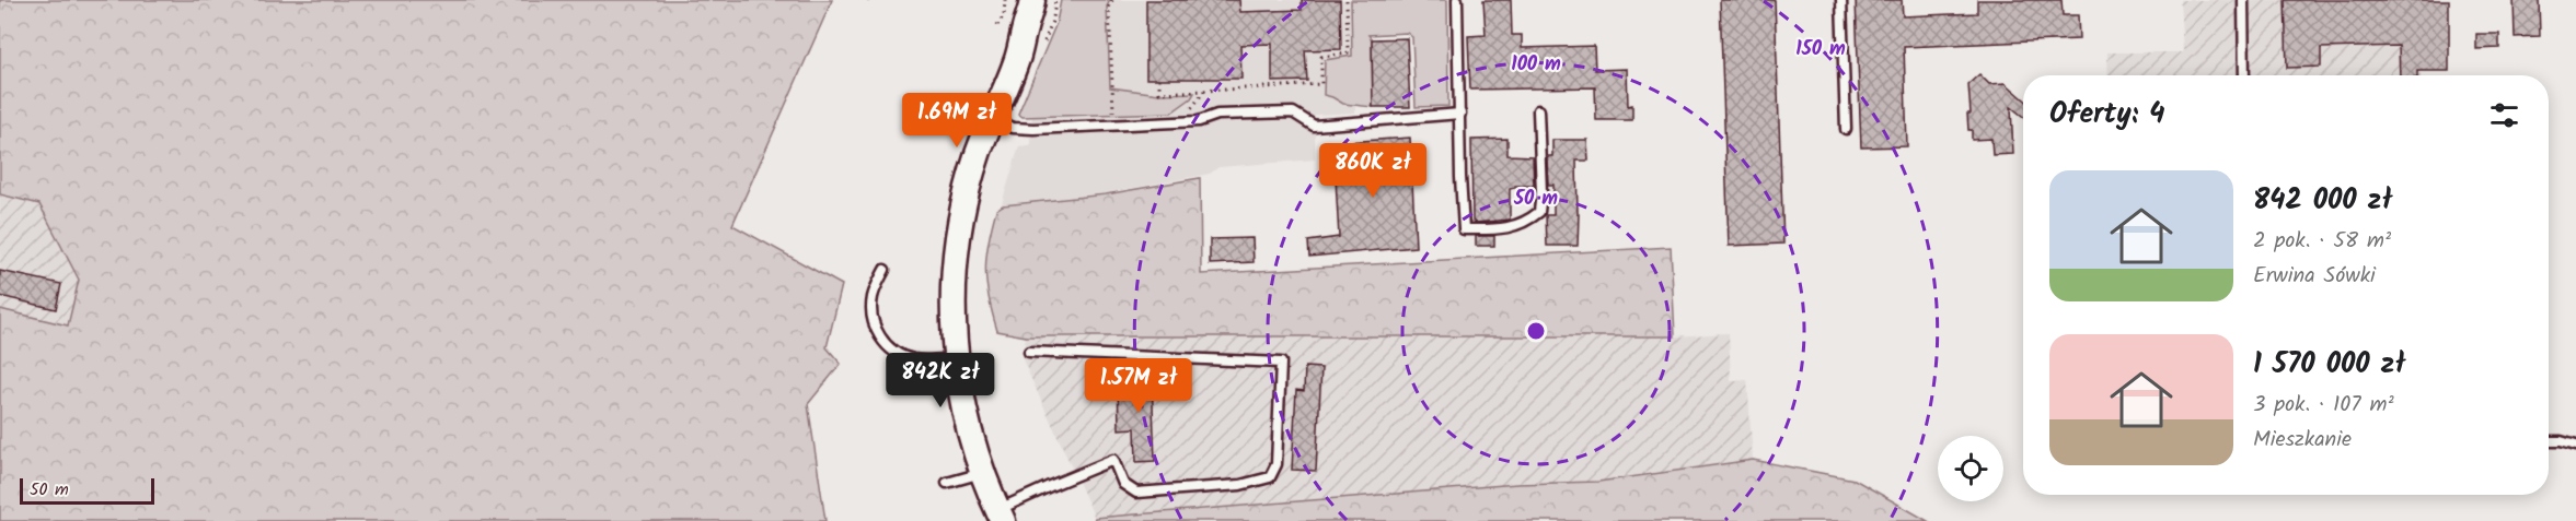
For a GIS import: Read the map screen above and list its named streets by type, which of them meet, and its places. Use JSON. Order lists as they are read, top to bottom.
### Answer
{
  "scale_bar": "50 m",
  "page": {
    "heading": "Oferty: 4",
    "price": [
      "1.69M zł",
      "860K zł",
      "842K zł",
      "1.57M zł"
    ],
    "list": [
      {
        "name": "842 000 zł",
        "note": "2 pok. · 58 m² · Erwina Sówki"
      },
      {
        "name": "1 570 000 zł",
        "note": "3 pok. · 107 m² · Mieszkanie"
      }
    ],
    "scale": "50 m"
  },
  "rings": ["150 m", "100 m", "50 m"]
}
